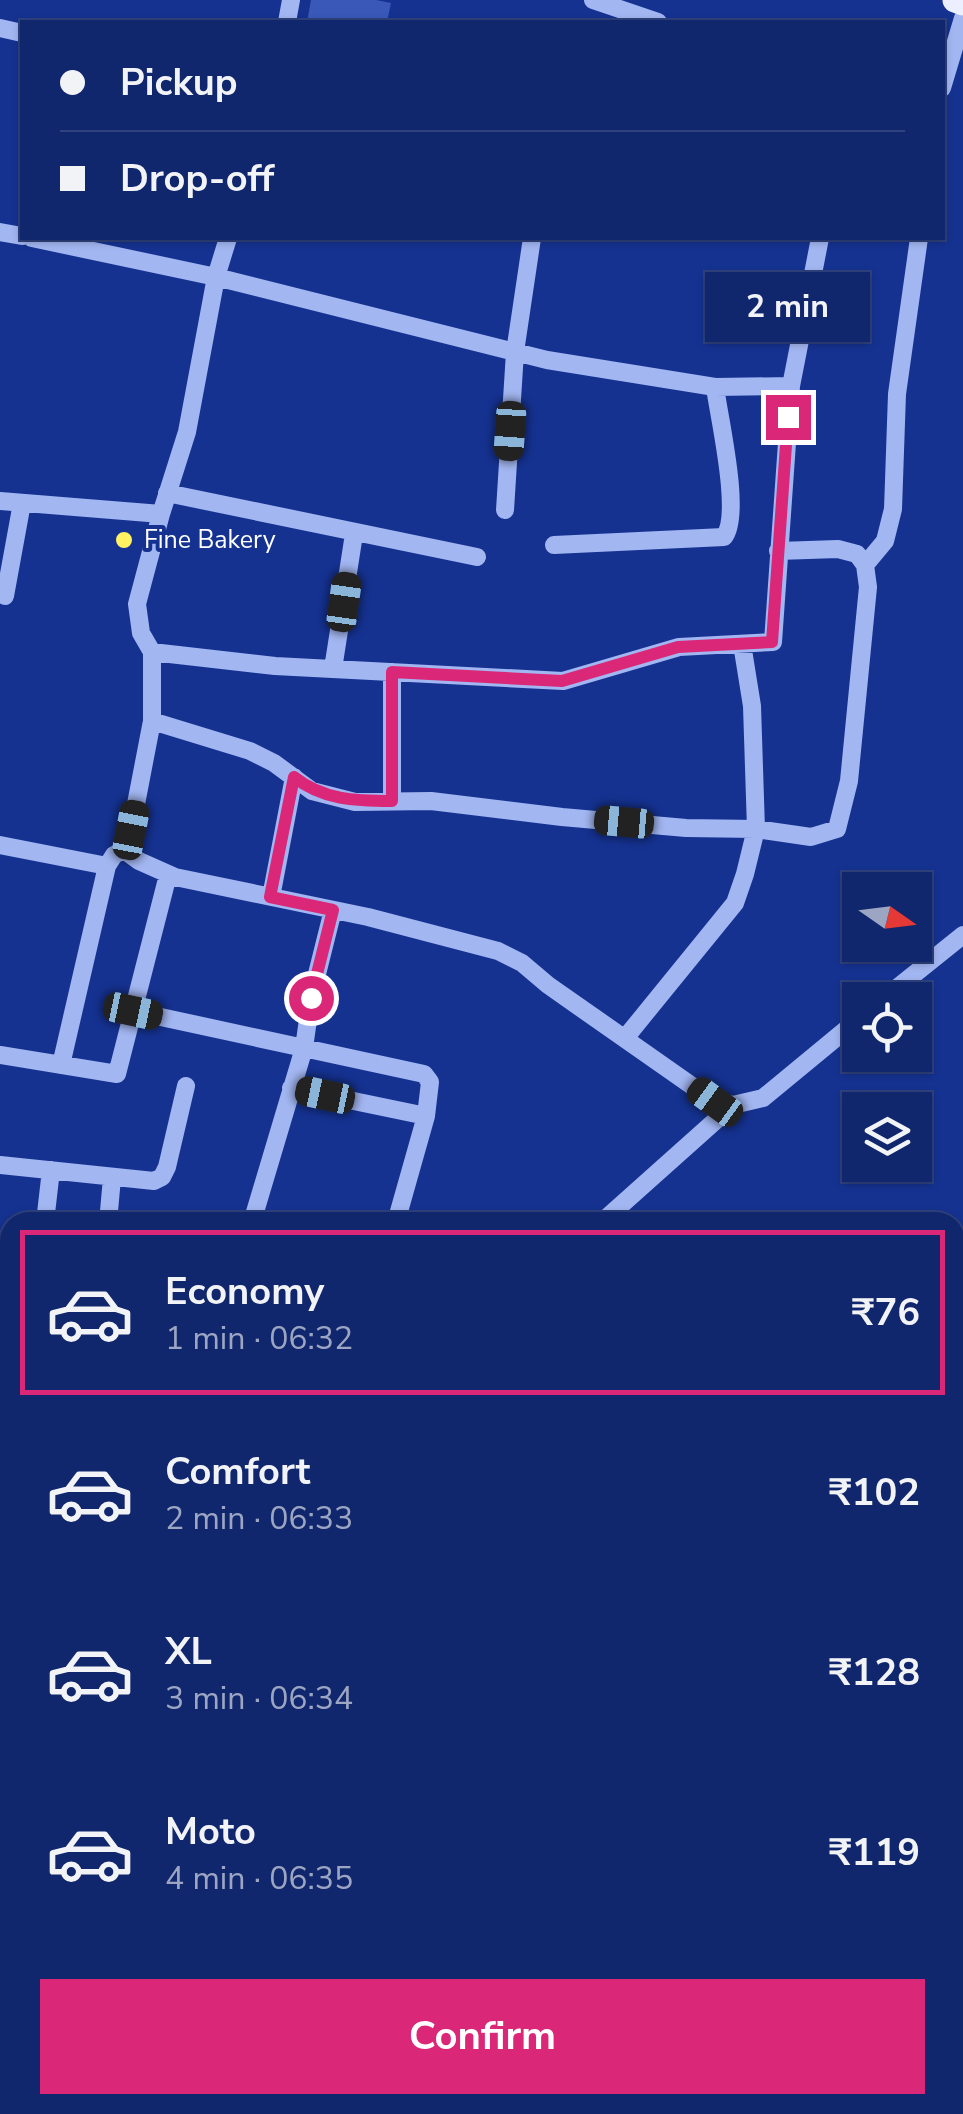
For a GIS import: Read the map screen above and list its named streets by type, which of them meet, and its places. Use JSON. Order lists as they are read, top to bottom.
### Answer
{
  "places": ["Fine Bakery"],
  "north": "right",
  "page": {
    "banner": ["Pickup", "Drop-off"],
    "bubble": "2 min",
    "list": [
      {
        "name": "Economy",
        "note": "1 min · 06:32",
        "value": "₹76"
      },
      {
        "name": "Comfort",
        "note": "2 min · 06:33",
        "value": "₹102"
      },
      {
        "name": "XL",
        "note": "3 min · 06:34",
        "value": "₹128"
      },
      {
        "name": "Moto",
        "note": "4 min · 06:35",
        "value": "₹119"
      }
    ],
    "buttons": "Confirm"
  }
}
